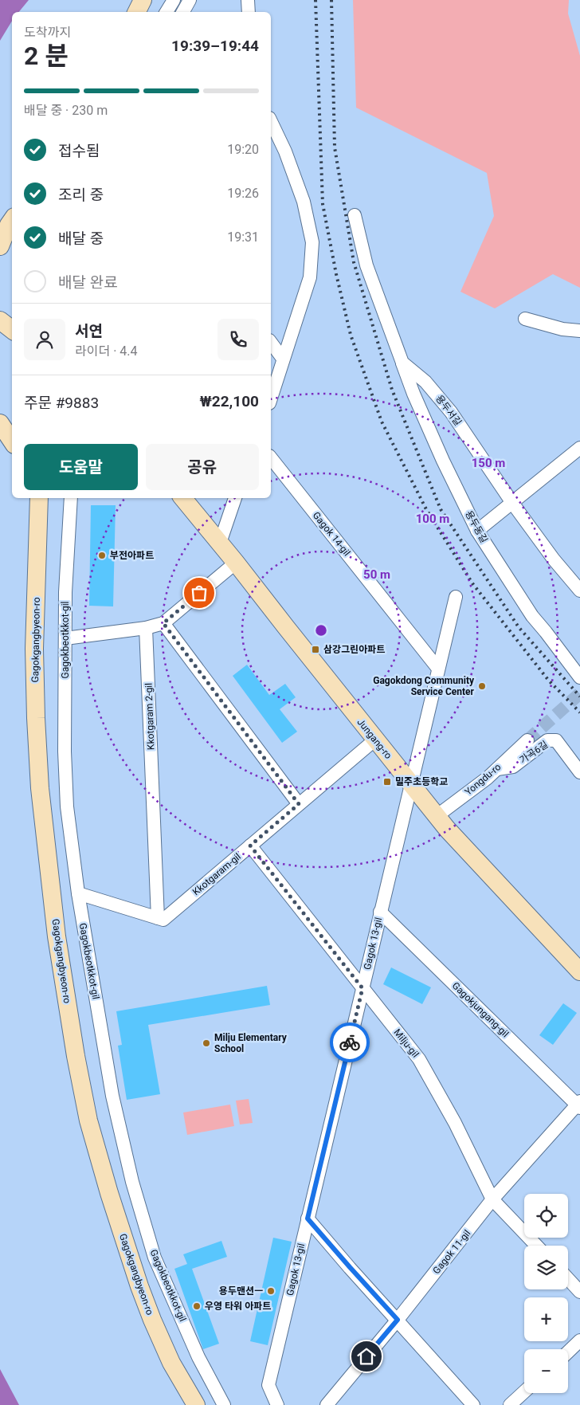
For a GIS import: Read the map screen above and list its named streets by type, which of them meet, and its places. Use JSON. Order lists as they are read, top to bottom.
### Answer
{
  "streets": {
    "main road": ["Gagokgangbyeon-ro", "Jungang-ro"],
    "street": [
      "용두서길",
      "용두동길",
      "Gagok 14-gil",
      "Gagokbeotkkot-gil",
      "Kkotgaram 2-gil",
      "가곡6길",
      "Yongdu-ro",
      "Kkotgaram-gil",
      "Gagok 13-gil",
      "Gagokjungang-gil",
      "Milju-gil",
      "Gagok 11-gil"
    ]
  },
  "crossings": [
    ["용두서길", "용두동길"],
    ["Kkotgaram 2-gil", "Kkotgaram-gil"],
    ["Jungang-ro", "Yongdu-ro"],
    ["Jungang-ro", "Kkotgaram-gil"],
    ["Jungang-ro", "Gagok 13-gil"],
    ["가곡6길", "Yongdu-ro"],
    ["Kkotgaram-gil", "Milju-gil"],
    ["Gagok 13-gil", "Gagokjungang-gil"],
    ["Gagok 13-gil", "Milju-gil"],
    ["Gagokjungang-gil", "Gagok 11-gil"],
    ["Milju-gil", "Gagok 11-gil"]
  ],
  "places": {
    "other": [
      "부전아파트",
      "Gagokdong Community Service Center",
      "Milju Elementary School",
      "용두맨션ㅡ",
      "우영 타워 아파트"
    ],
    "transit": ["삼강그린아파트", "밀주초등학교"]
  },
  "page": {
    "heading": ["2 분", "도착까지", "19:39–19:44"],
    "panel": [
      "서연",
      "라이더 · 4.4",
      "주문 #9883",
      "₩22,100"
    ],
    "bar": "배달 중 · 230 m",
    "list": [
      ["접수됨", "19:20"],
      ["조리 중", "19:26"],
      ["배달 중", "19:31"],
      "배달 완료"
    ],
    "buttons": ["도움말", "공유"],
    "map_buttons": ["+", "−"]
  },
  "rings": ["150 m", "100 m", "50 m"]
}
